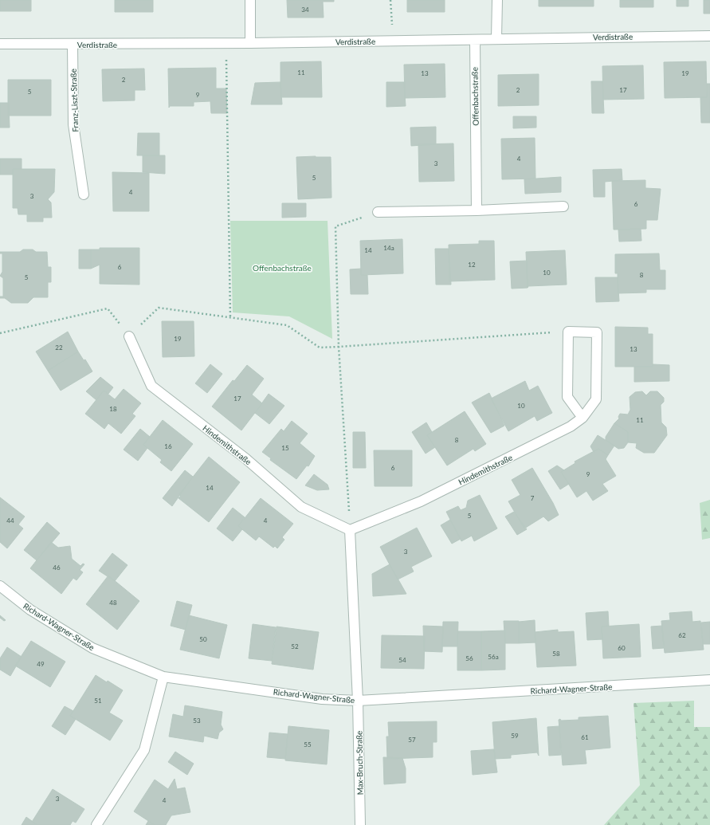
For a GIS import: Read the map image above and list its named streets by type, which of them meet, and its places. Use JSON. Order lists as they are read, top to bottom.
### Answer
{
  "streets": {
    "street": [
      "Verdistraße",
      "Offenbachstraße",
      "Franz-Liszt-Straße",
      "Hindemithstraße",
      "Richard-Wagner-Straße",
      "Max-Bruch-Straße"
    ]
  },
  "crossings": [
    ["Verdistraße", "Offenbachstraße"],
    ["Verdistraße", "Franz-Liszt-Straße"],
    ["Richard-Wagner-Straße", "Max-Bruch-Straße"]
  ],
  "parks": ["Offenbachstraße"],
  "house_numbers": [
    "34",
    "11",
    "13",
    "19",
    "2",
    "2",
    "17",
    "5",
    "9",
    "4",
    "3",
    "5",
    "4",
    "3",
    "6",
    "14a",
    "14",
    "12",
    "6",
    "10",
    "8",
    "5",
    "19",
    "22",
    "13",
    "17",
    "10",
    "18",
    "11",
    "8",
    "16",
    "15",
    "6",
    "9",
    "14",
    "7",
    "5",
    "44",
    "4",
    "3",
    "46",
    "48",
    "62",
    "50",
    "52",
    "60",
    "58",
    "56a",
    "56",
    "54",
    "49",
    "51",
    "53",
    "59",
    "61",
    "57",
    "55",
    "3",
    "4"
  ]
}
